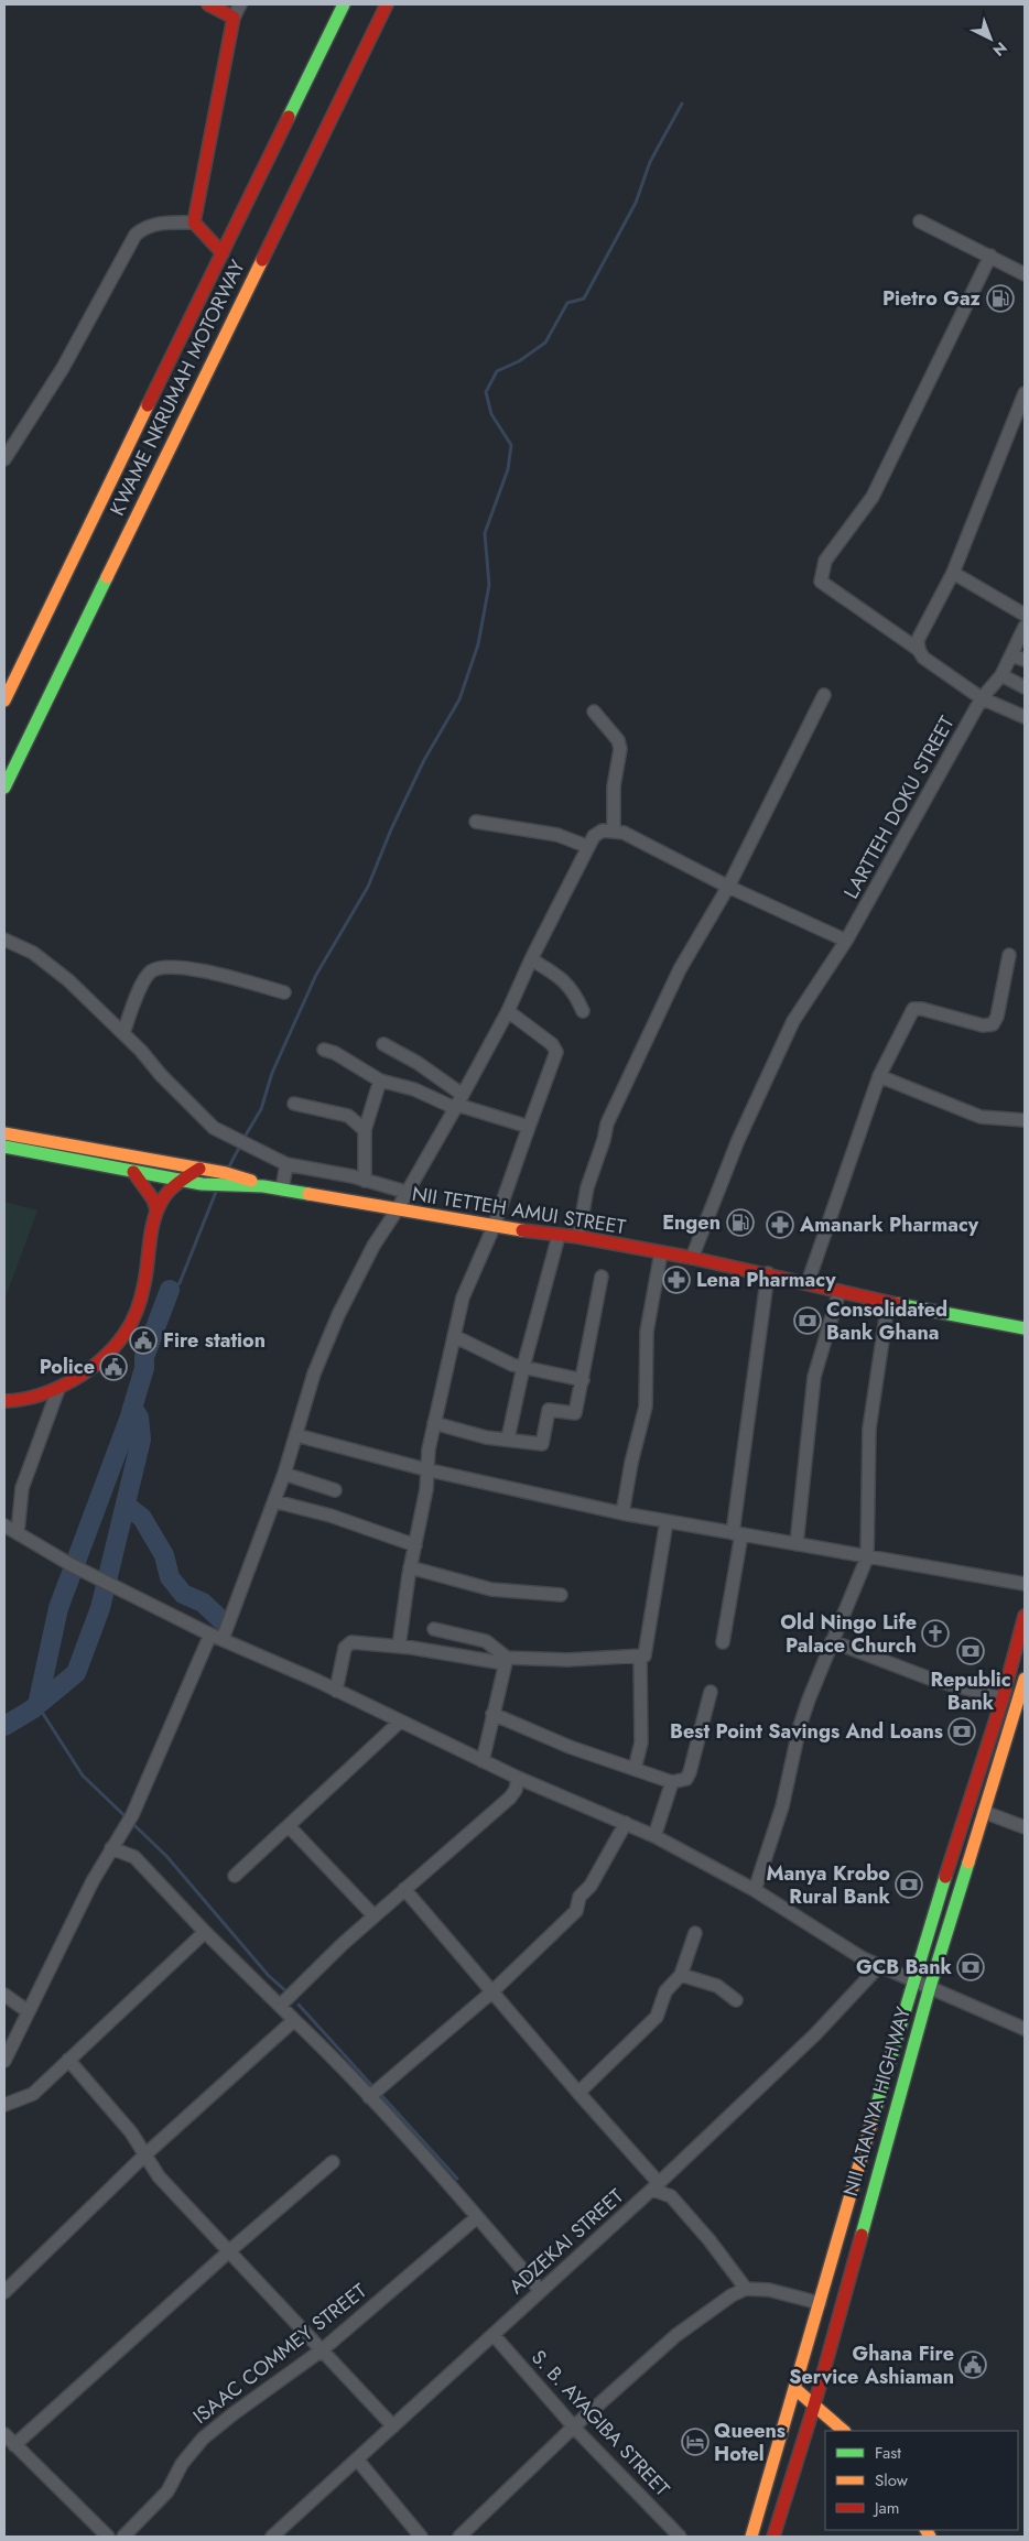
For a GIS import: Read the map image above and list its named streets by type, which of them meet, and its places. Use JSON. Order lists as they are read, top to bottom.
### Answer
{
  "streets": {
    "main road": ["KWAME NKRUMAH MOTORWAY", "NII TETTEH AMUI STREET", "NII ATANYA HIGHWAY"],
    "street": [
      "LARTTEH DOKU STREET",
      "ADZEKAI STREET",
      "ISAAC COMMEY STREET",
      "S. B. AYAGIBA STREET"
    ]
  },
  "crossings": [
    ["LARTTEH DOKU STREET", "NII TETTEH AMUI STREET"],
    ["ADZEKAI STREET", "S. B. AYAGIBA STREET"]
  ],
  "places": {
    "fuel station": ["Pietro Gaz", "Engen"],
    "pharmacy": ["Amanark Pharmacy", "Lena Pharmacy"],
    "bank": [
      "Consolidated Bank Ghana",
      "Republic Bank",
      "Best Point Savings And Loans",
      "Manya Krobo Rural Bank",
      "GCB Bank"
    ],
    "public building": ["Fire station", "Police", "Ghana Fire Service Ashiaman"],
    "church": ["Old Ningo Life Palace Church"],
    "hotel": ["Queens Hotel"]
  },
  "legend": ["Fast", "Slow", "Jam"],
  "north": "bottom right"
}
